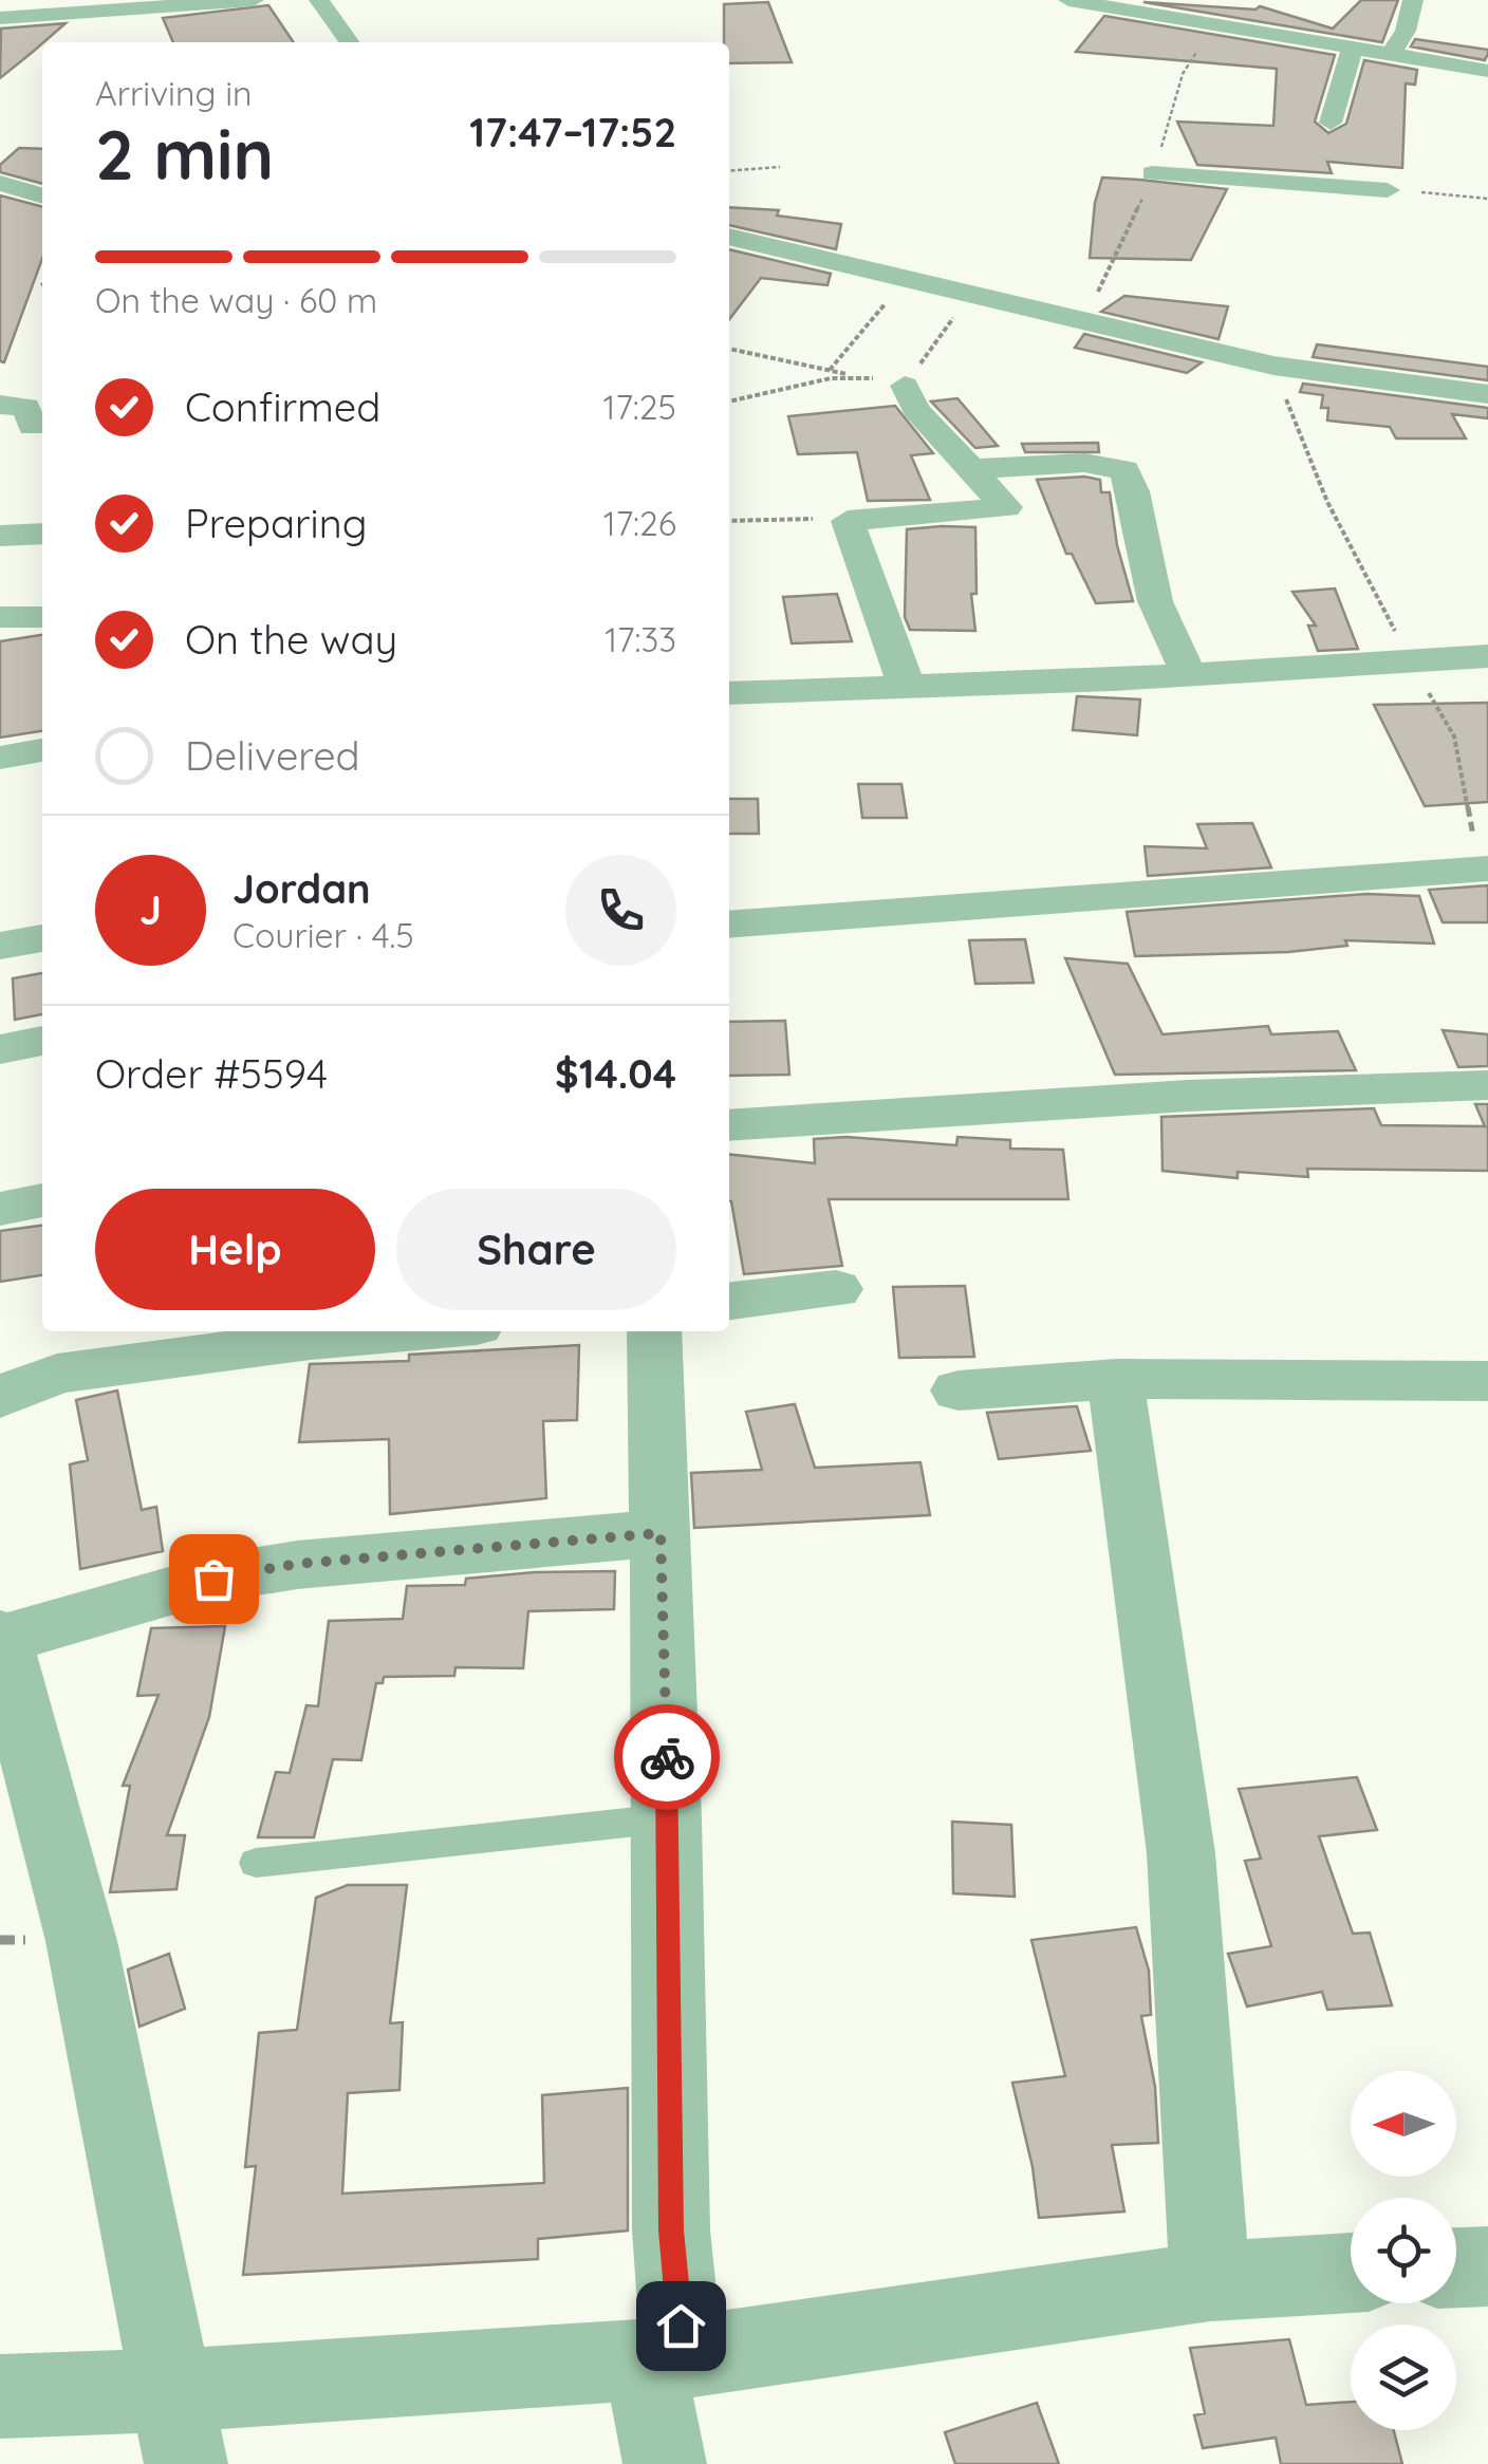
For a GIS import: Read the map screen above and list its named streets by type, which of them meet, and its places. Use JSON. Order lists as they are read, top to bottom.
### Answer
{
  "north": "left",
  "page": {
    "heading": ["2 min", "Arriving in", "17:47–17:52"],
    "panel": [
      "Jordan",
      "Courier · 4.5",
      "Order #5594",
      "$14.04"
    ],
    "bar": "On the way · 60 m",
    "list": [
      ["Confirmed", "17:25"],
      ["Preparing", "17:26"],
      ["On the way", "17:33"],
      "Delivered"
    ],
    "round": "J",
    "buttons": ["Help", "Share"]
  }
}
